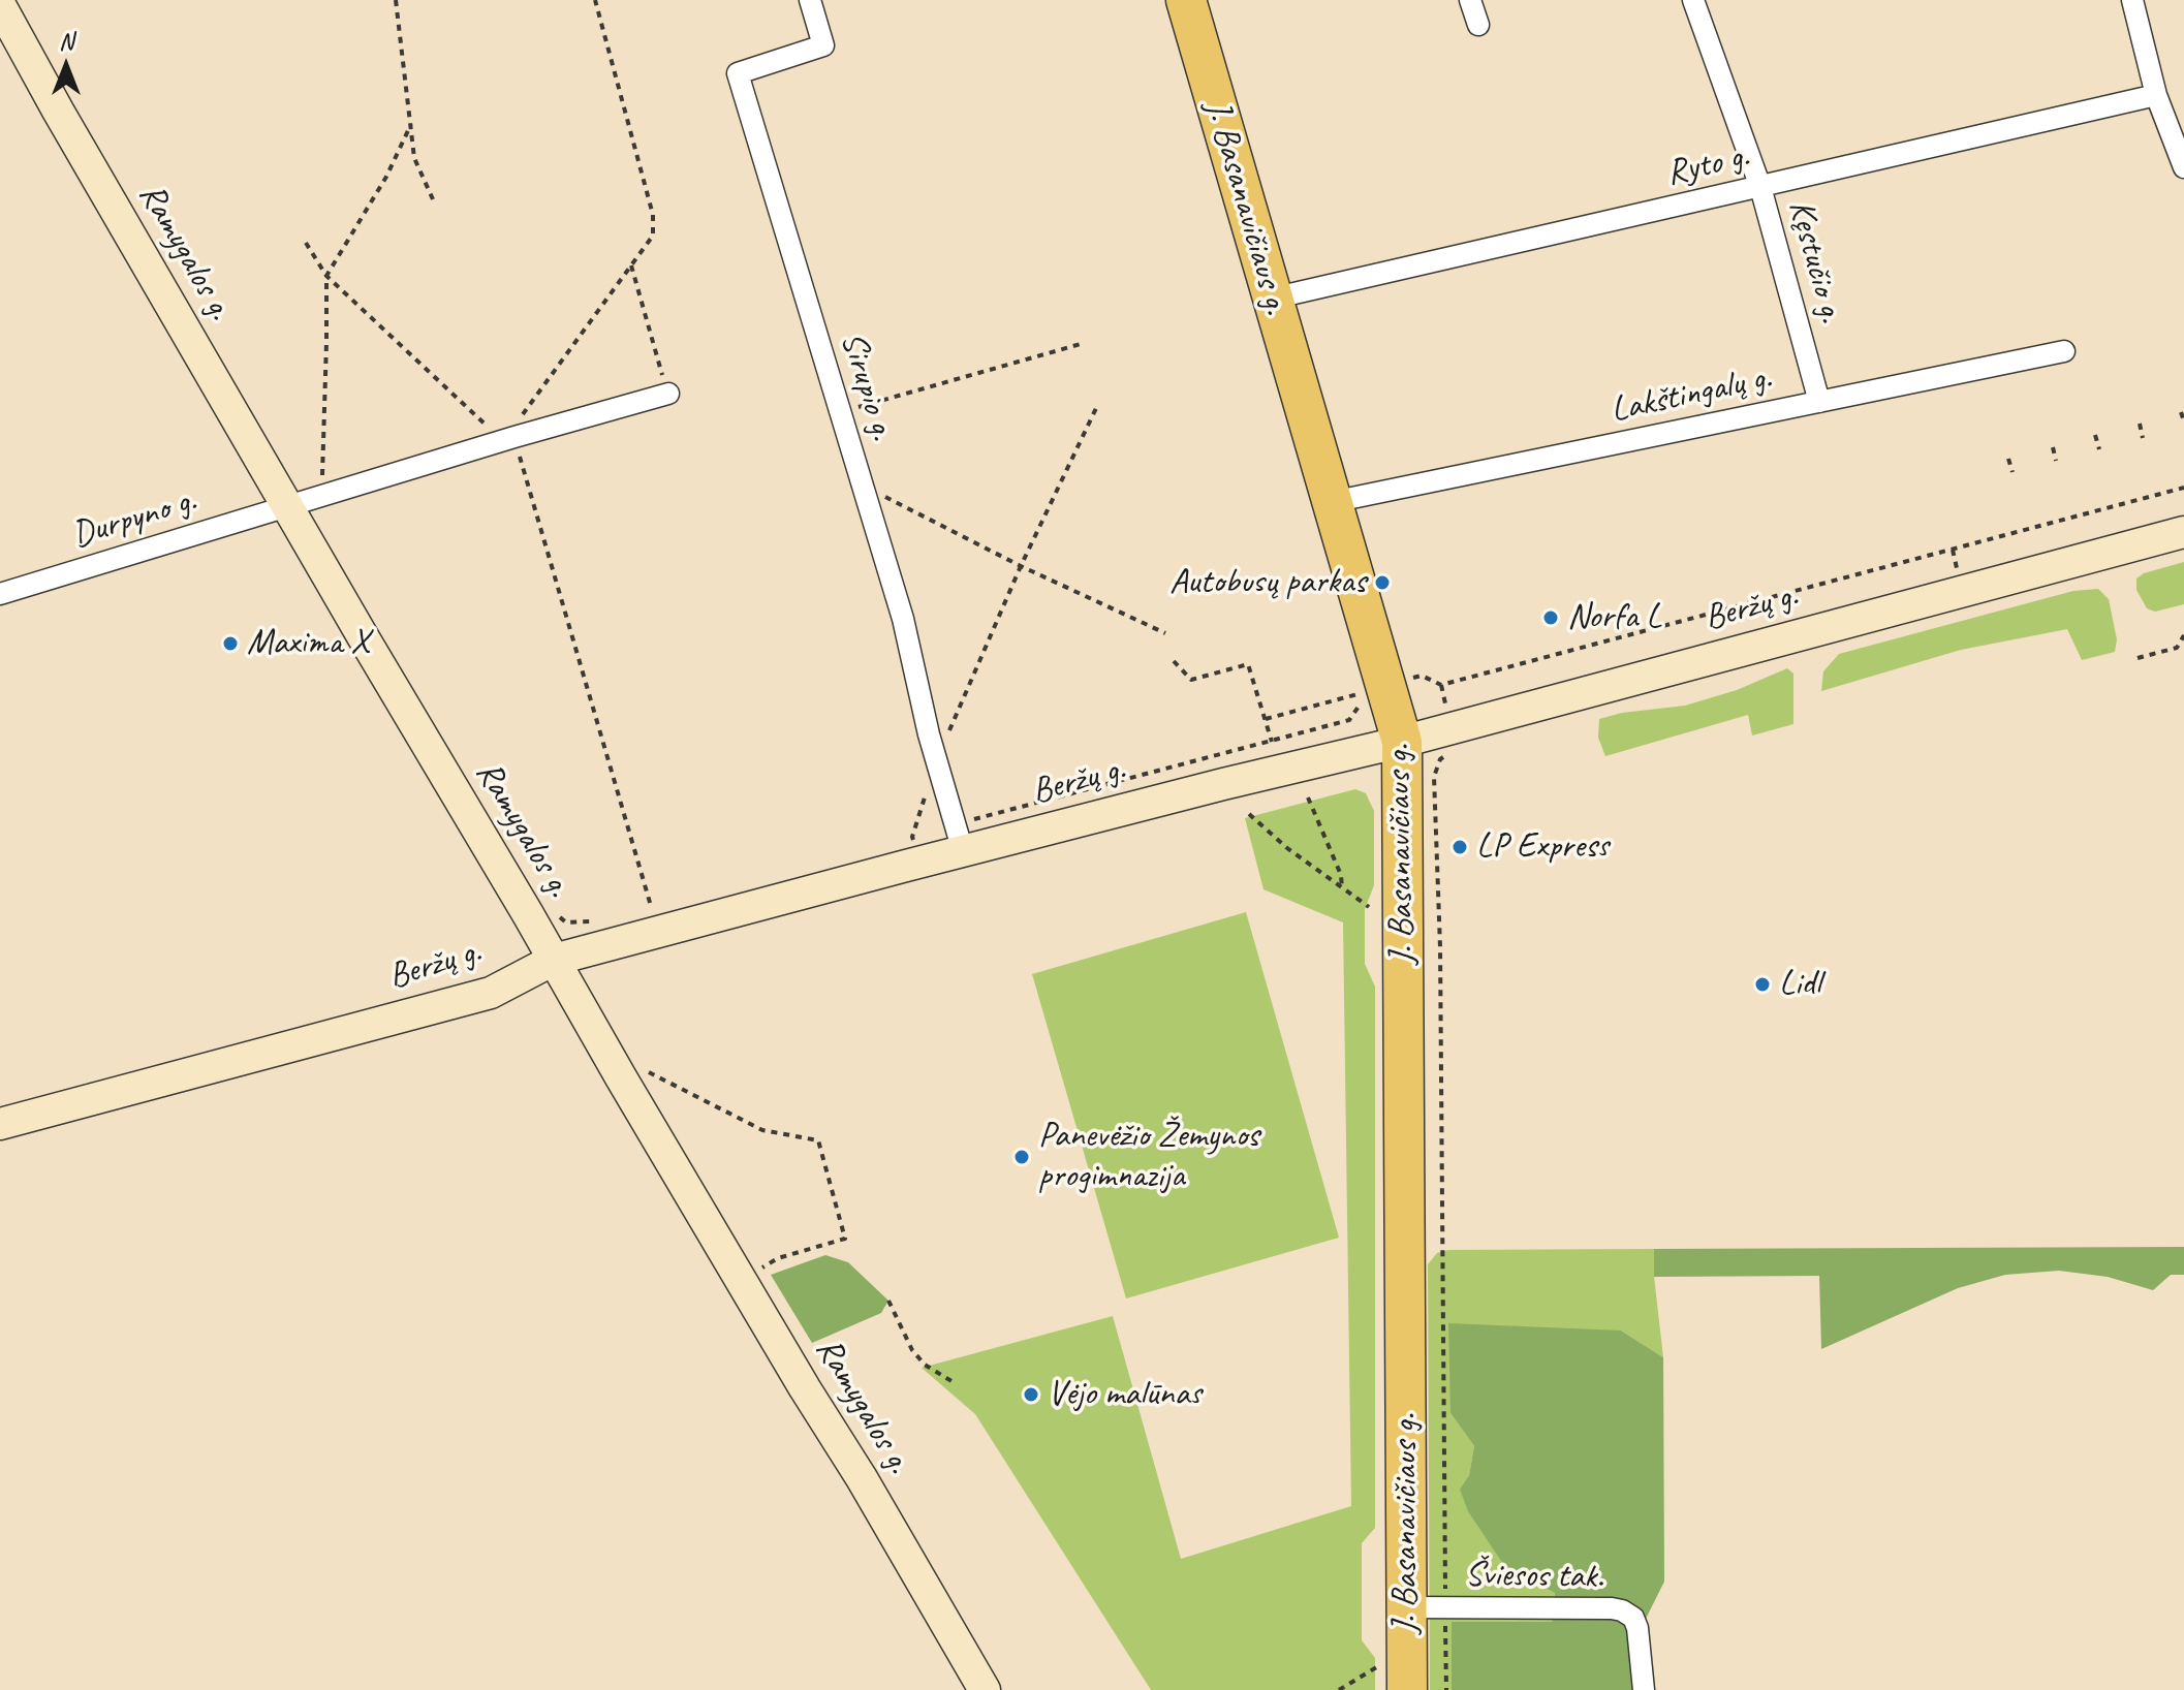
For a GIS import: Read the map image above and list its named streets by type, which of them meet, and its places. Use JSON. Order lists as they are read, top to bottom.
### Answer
{
  "streets": {
    "highway": ["J. Basanavičiaus g."],
    "main road": ["Ramygalos g.", "Beržų g."],
    "street": [
      "Ryto g.",
      "Kęstučio g.",
      "Sirupio g.",
      "Lakštingalų g.",
      "Durpyno g.",
      "Šviesos tak."
    ]
  },
  "crossings": [
    ["Ryto g.", "J. Basanavičiaus g."],
    ["Ryto g.", "Kęstučio g."],
    ["J. Basanavičiaus g.", "Lakštingalų g."],
    ["J. Basanavičiaus g.", "Beržų g."],
    ["J. Basanavičiaus g.", "Šviesos tak."],
    ["Ramygalos g.", "Durpyno g."],
    ["Ramygalos g.", "Beržų g."],
    ["Kęstučio g.", "Lakštingalų g."],
    ["Sirupio g.", "Beržų g."]
  ],
  "places": [
    "Autobusų parkas",
    "Norfa L",
    "Maxima X",
    "LP Express",
    "Lidl",
    "Panevėžio Žemynos progimnazija",
    "Vėjo malūnas"
  ],
  "north": "top"
}
